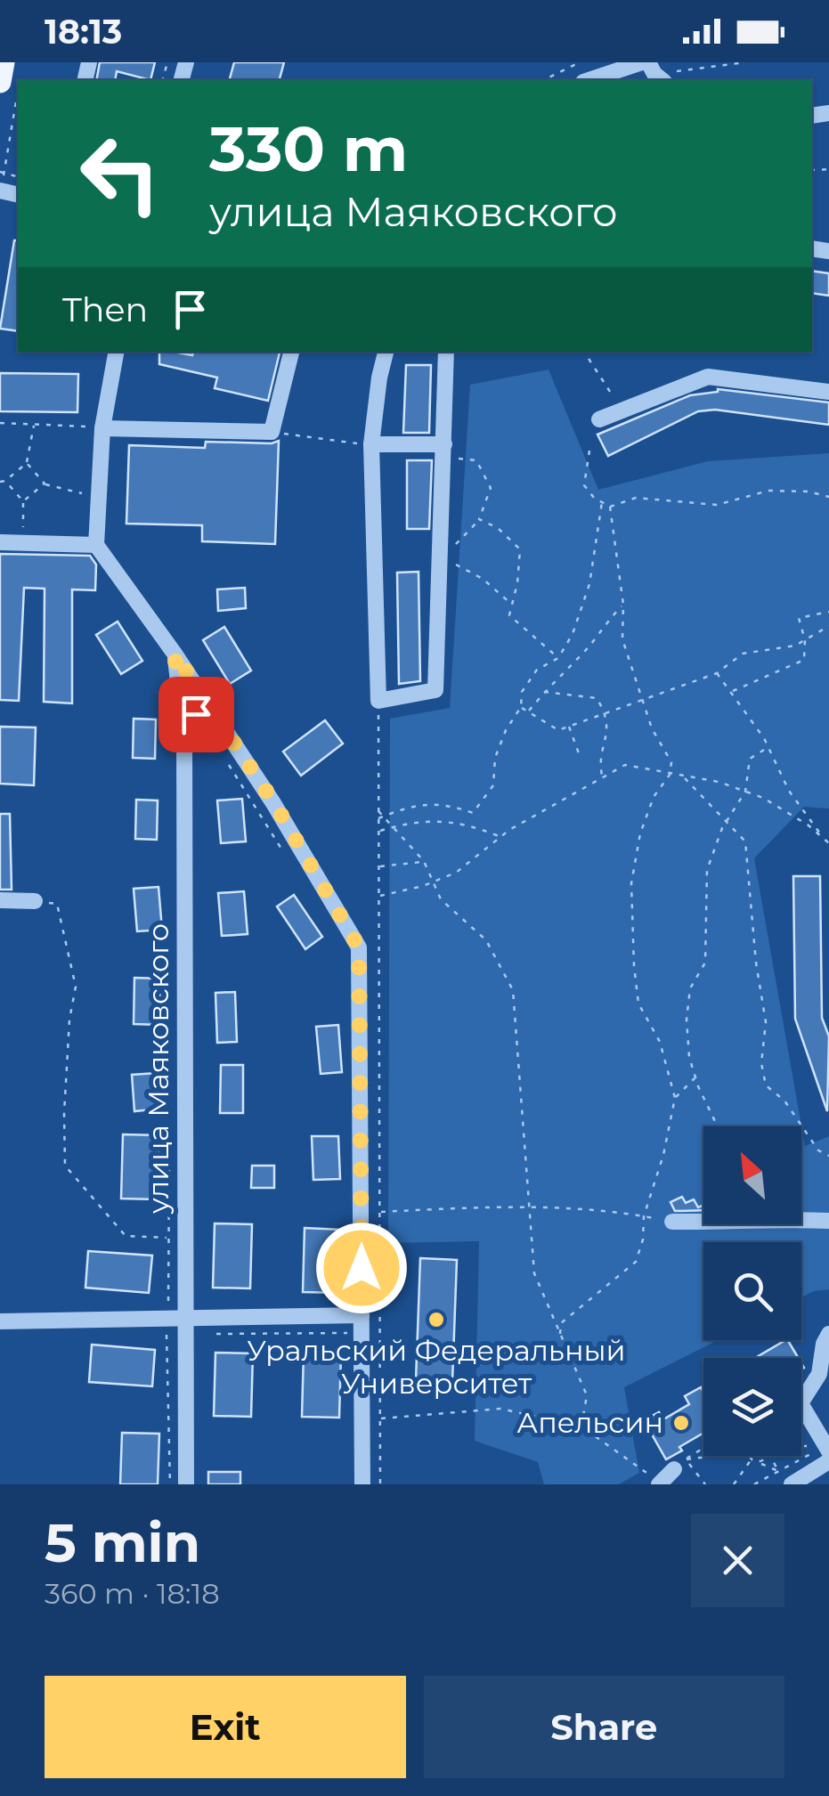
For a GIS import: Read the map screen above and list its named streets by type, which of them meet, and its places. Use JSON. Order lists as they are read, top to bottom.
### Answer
{
  "streets": {
    "street": ["улица Маяковского"]
  },
  "places": ["Уральский Федеральный Университет", "Апельсин"],
  "north": "top left",
  "page": {
    "status": "18:13",
    "turn": ["330 m", "улица Маяковского"],
    "then": "Then",
    "heading": ["5 min", "360 m · 18:18"],
    "buttons": ["Exit", "Share"]
  }
}
